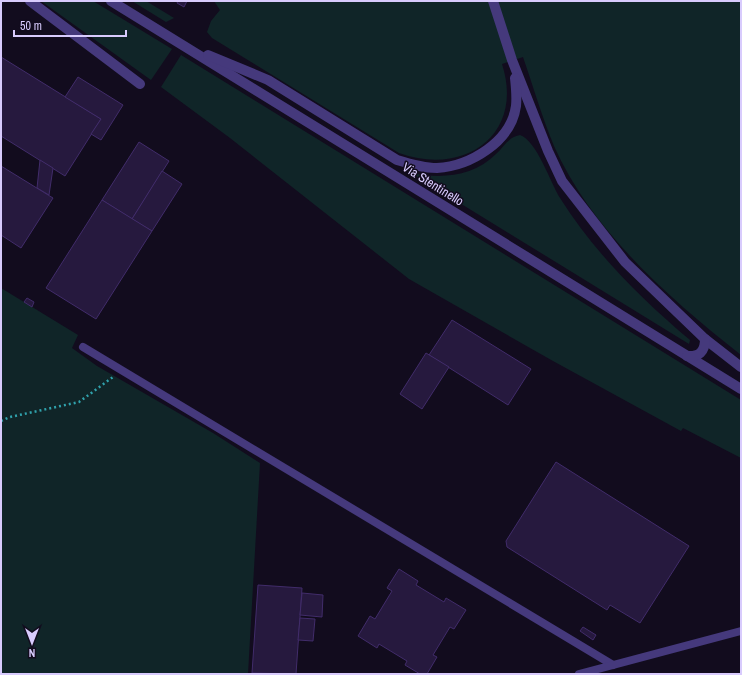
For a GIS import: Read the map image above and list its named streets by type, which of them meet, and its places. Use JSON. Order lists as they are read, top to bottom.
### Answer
{
  "streets": {
    "street": ["Via Stentinello"]
  },
  "scale_bar": "50 m",
  "north": "bottom"
}
